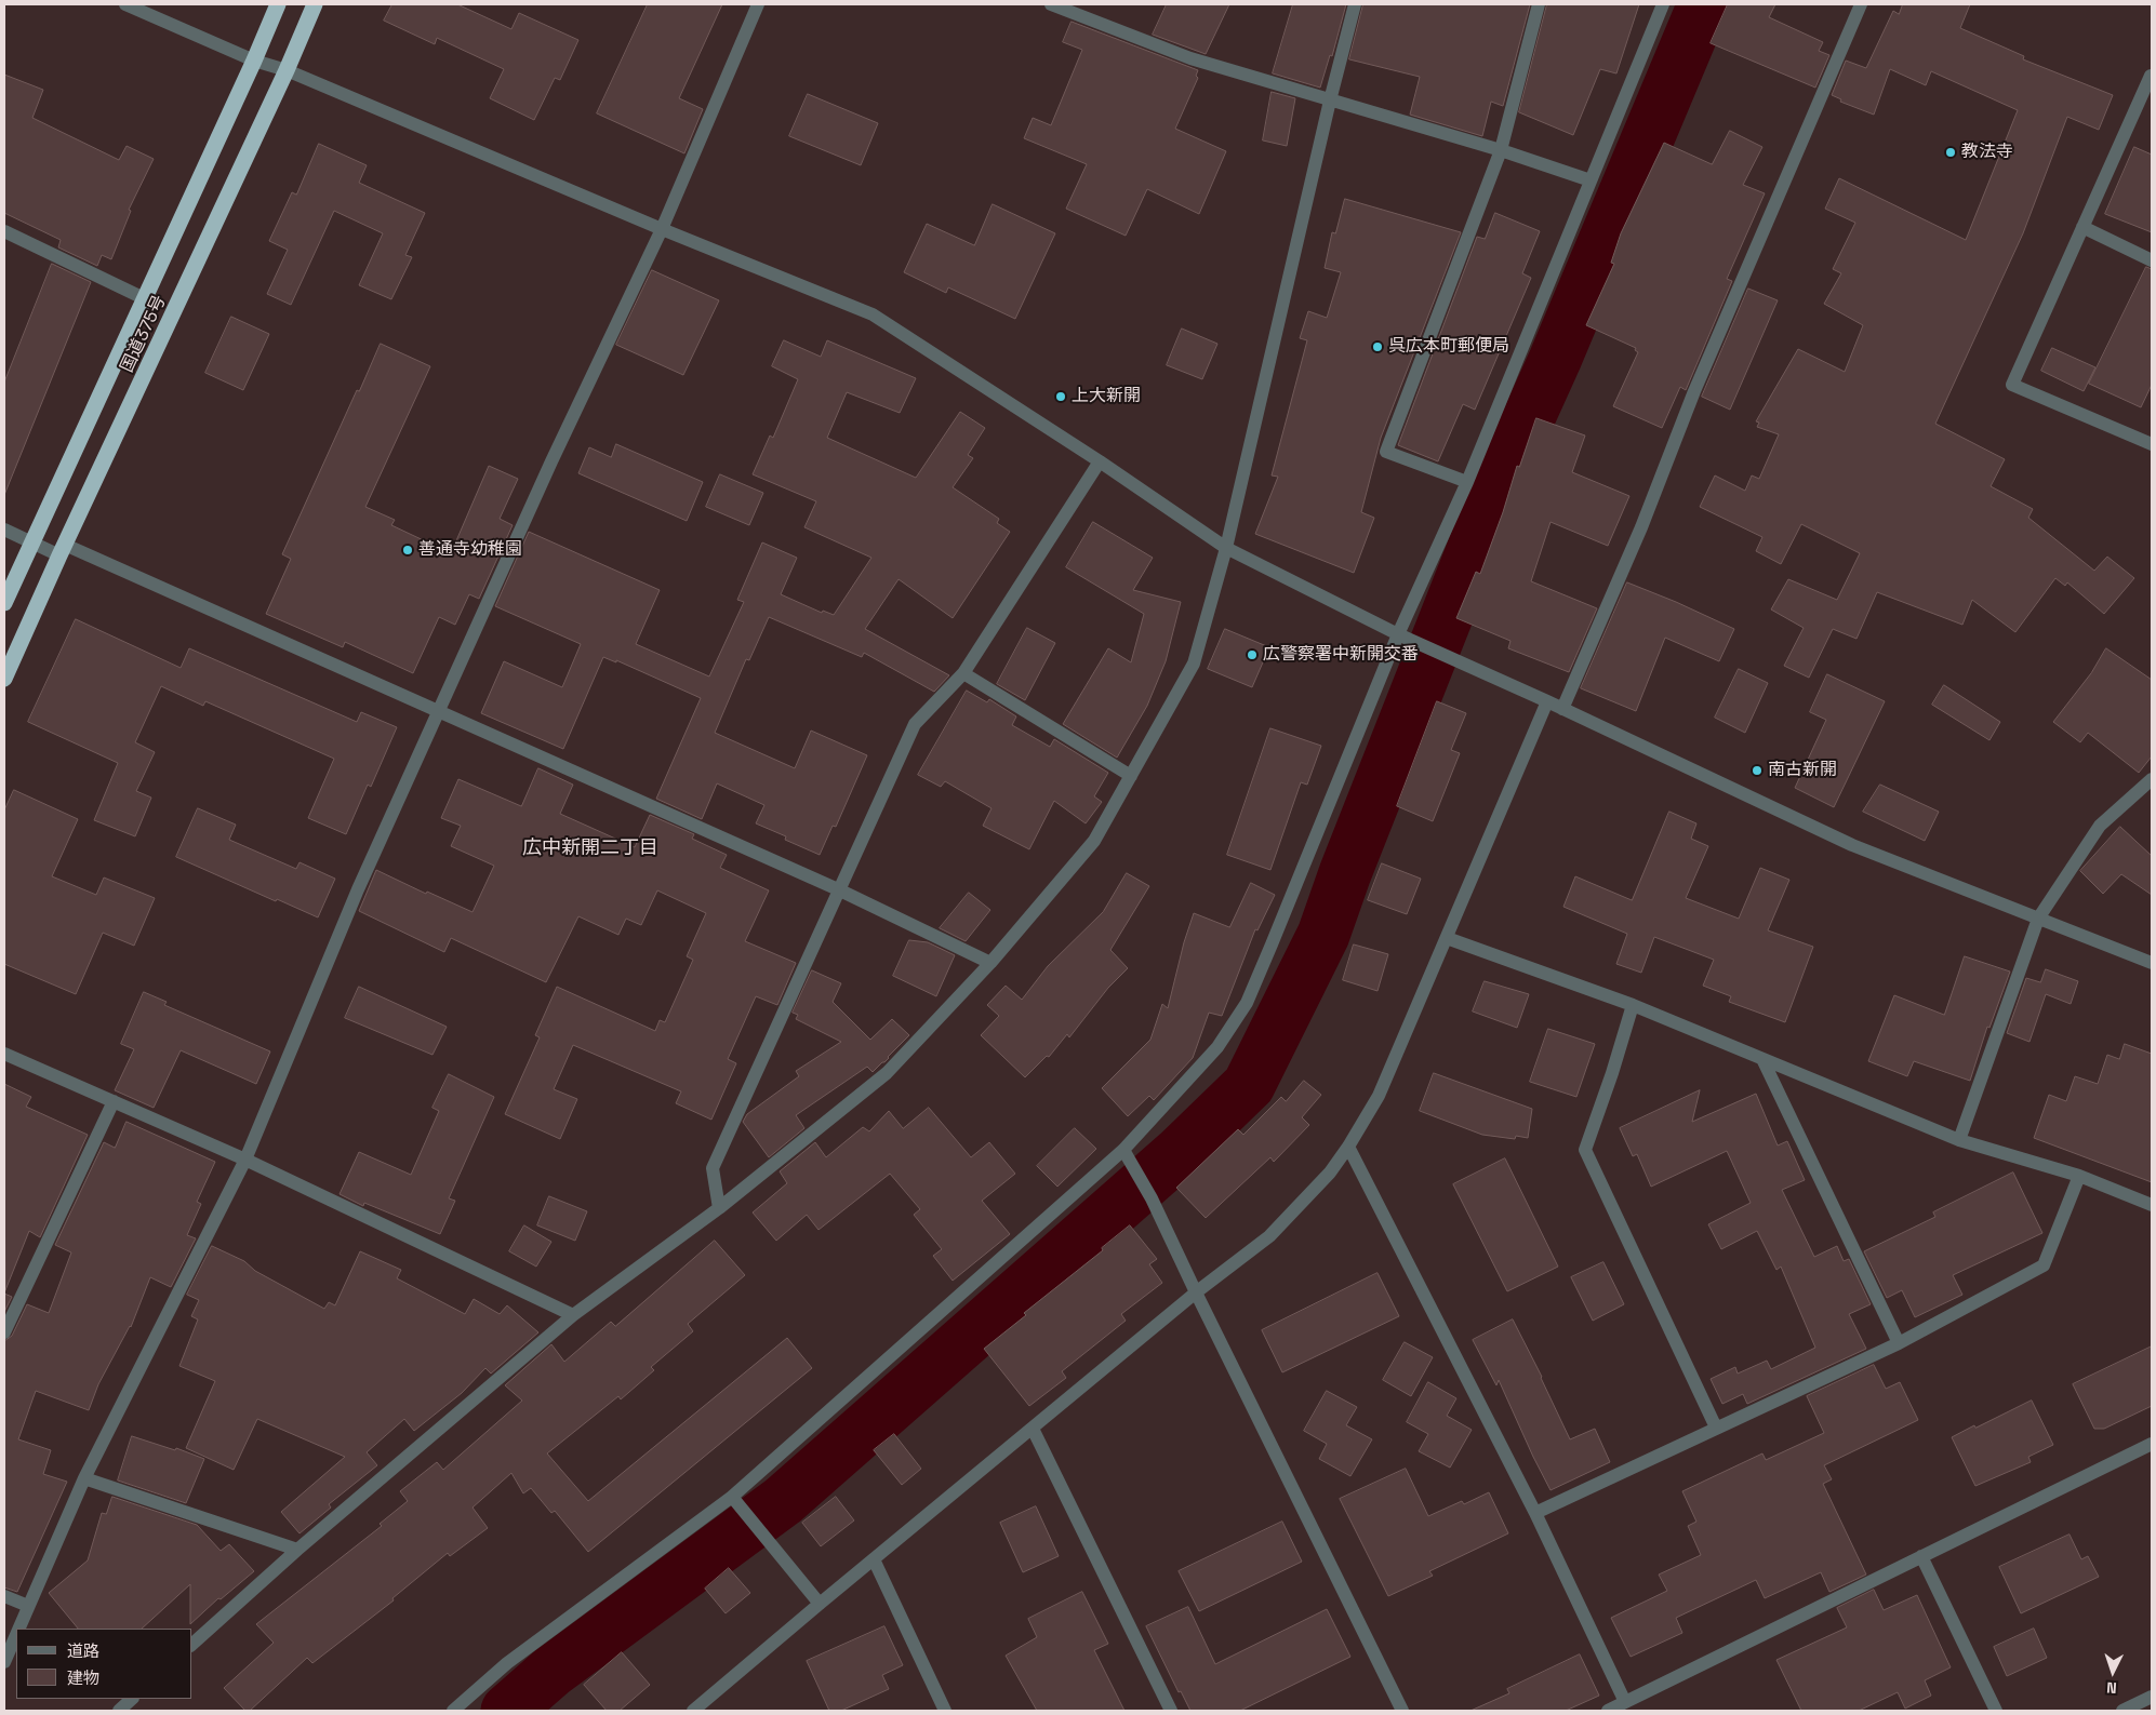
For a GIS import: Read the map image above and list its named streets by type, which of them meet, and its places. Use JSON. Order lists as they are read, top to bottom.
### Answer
{
  "streets": {
    "highway": ["国道375号"]
  },
  "districts": ["広中新開二丁目"],
  "places": [
    "教法寺",
    "呉広本町郵便局",
    "上大新開",
    "善通寺幼稚園",
    "広警察署中新開交番",
    "南古新開"
  ],
  "legend": ["道路", "建物"],
  "north": "bottom"
}
